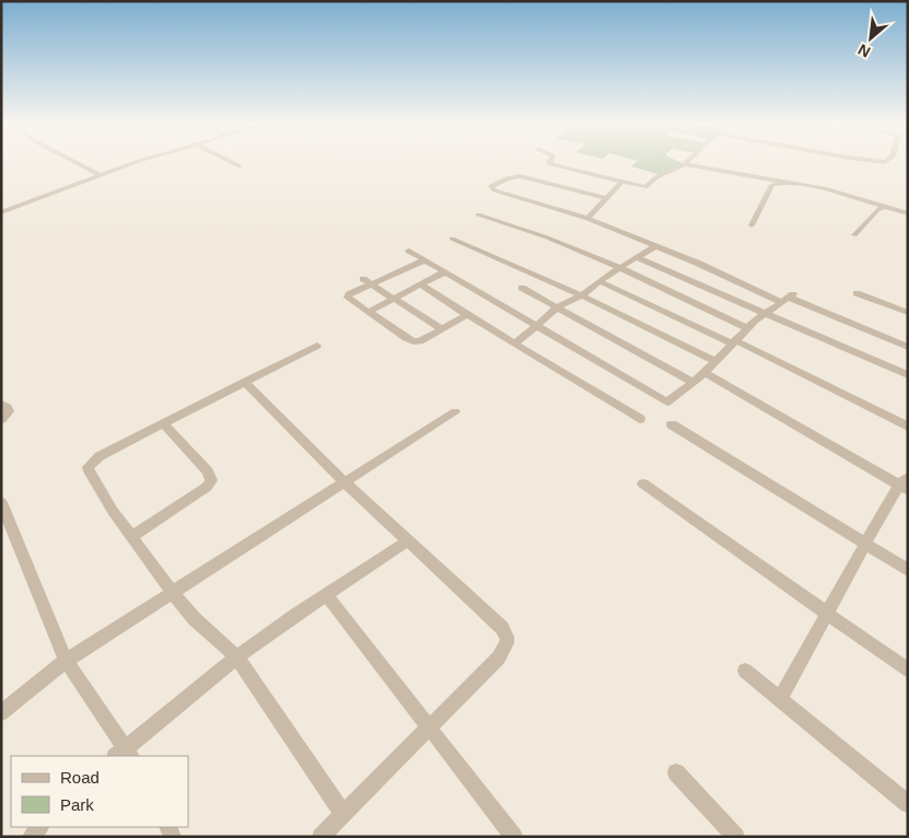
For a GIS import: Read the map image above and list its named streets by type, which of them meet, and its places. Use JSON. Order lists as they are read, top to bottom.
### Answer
{
  "legend": ["Road", "Park"],
  "north": "bottom left"
}
